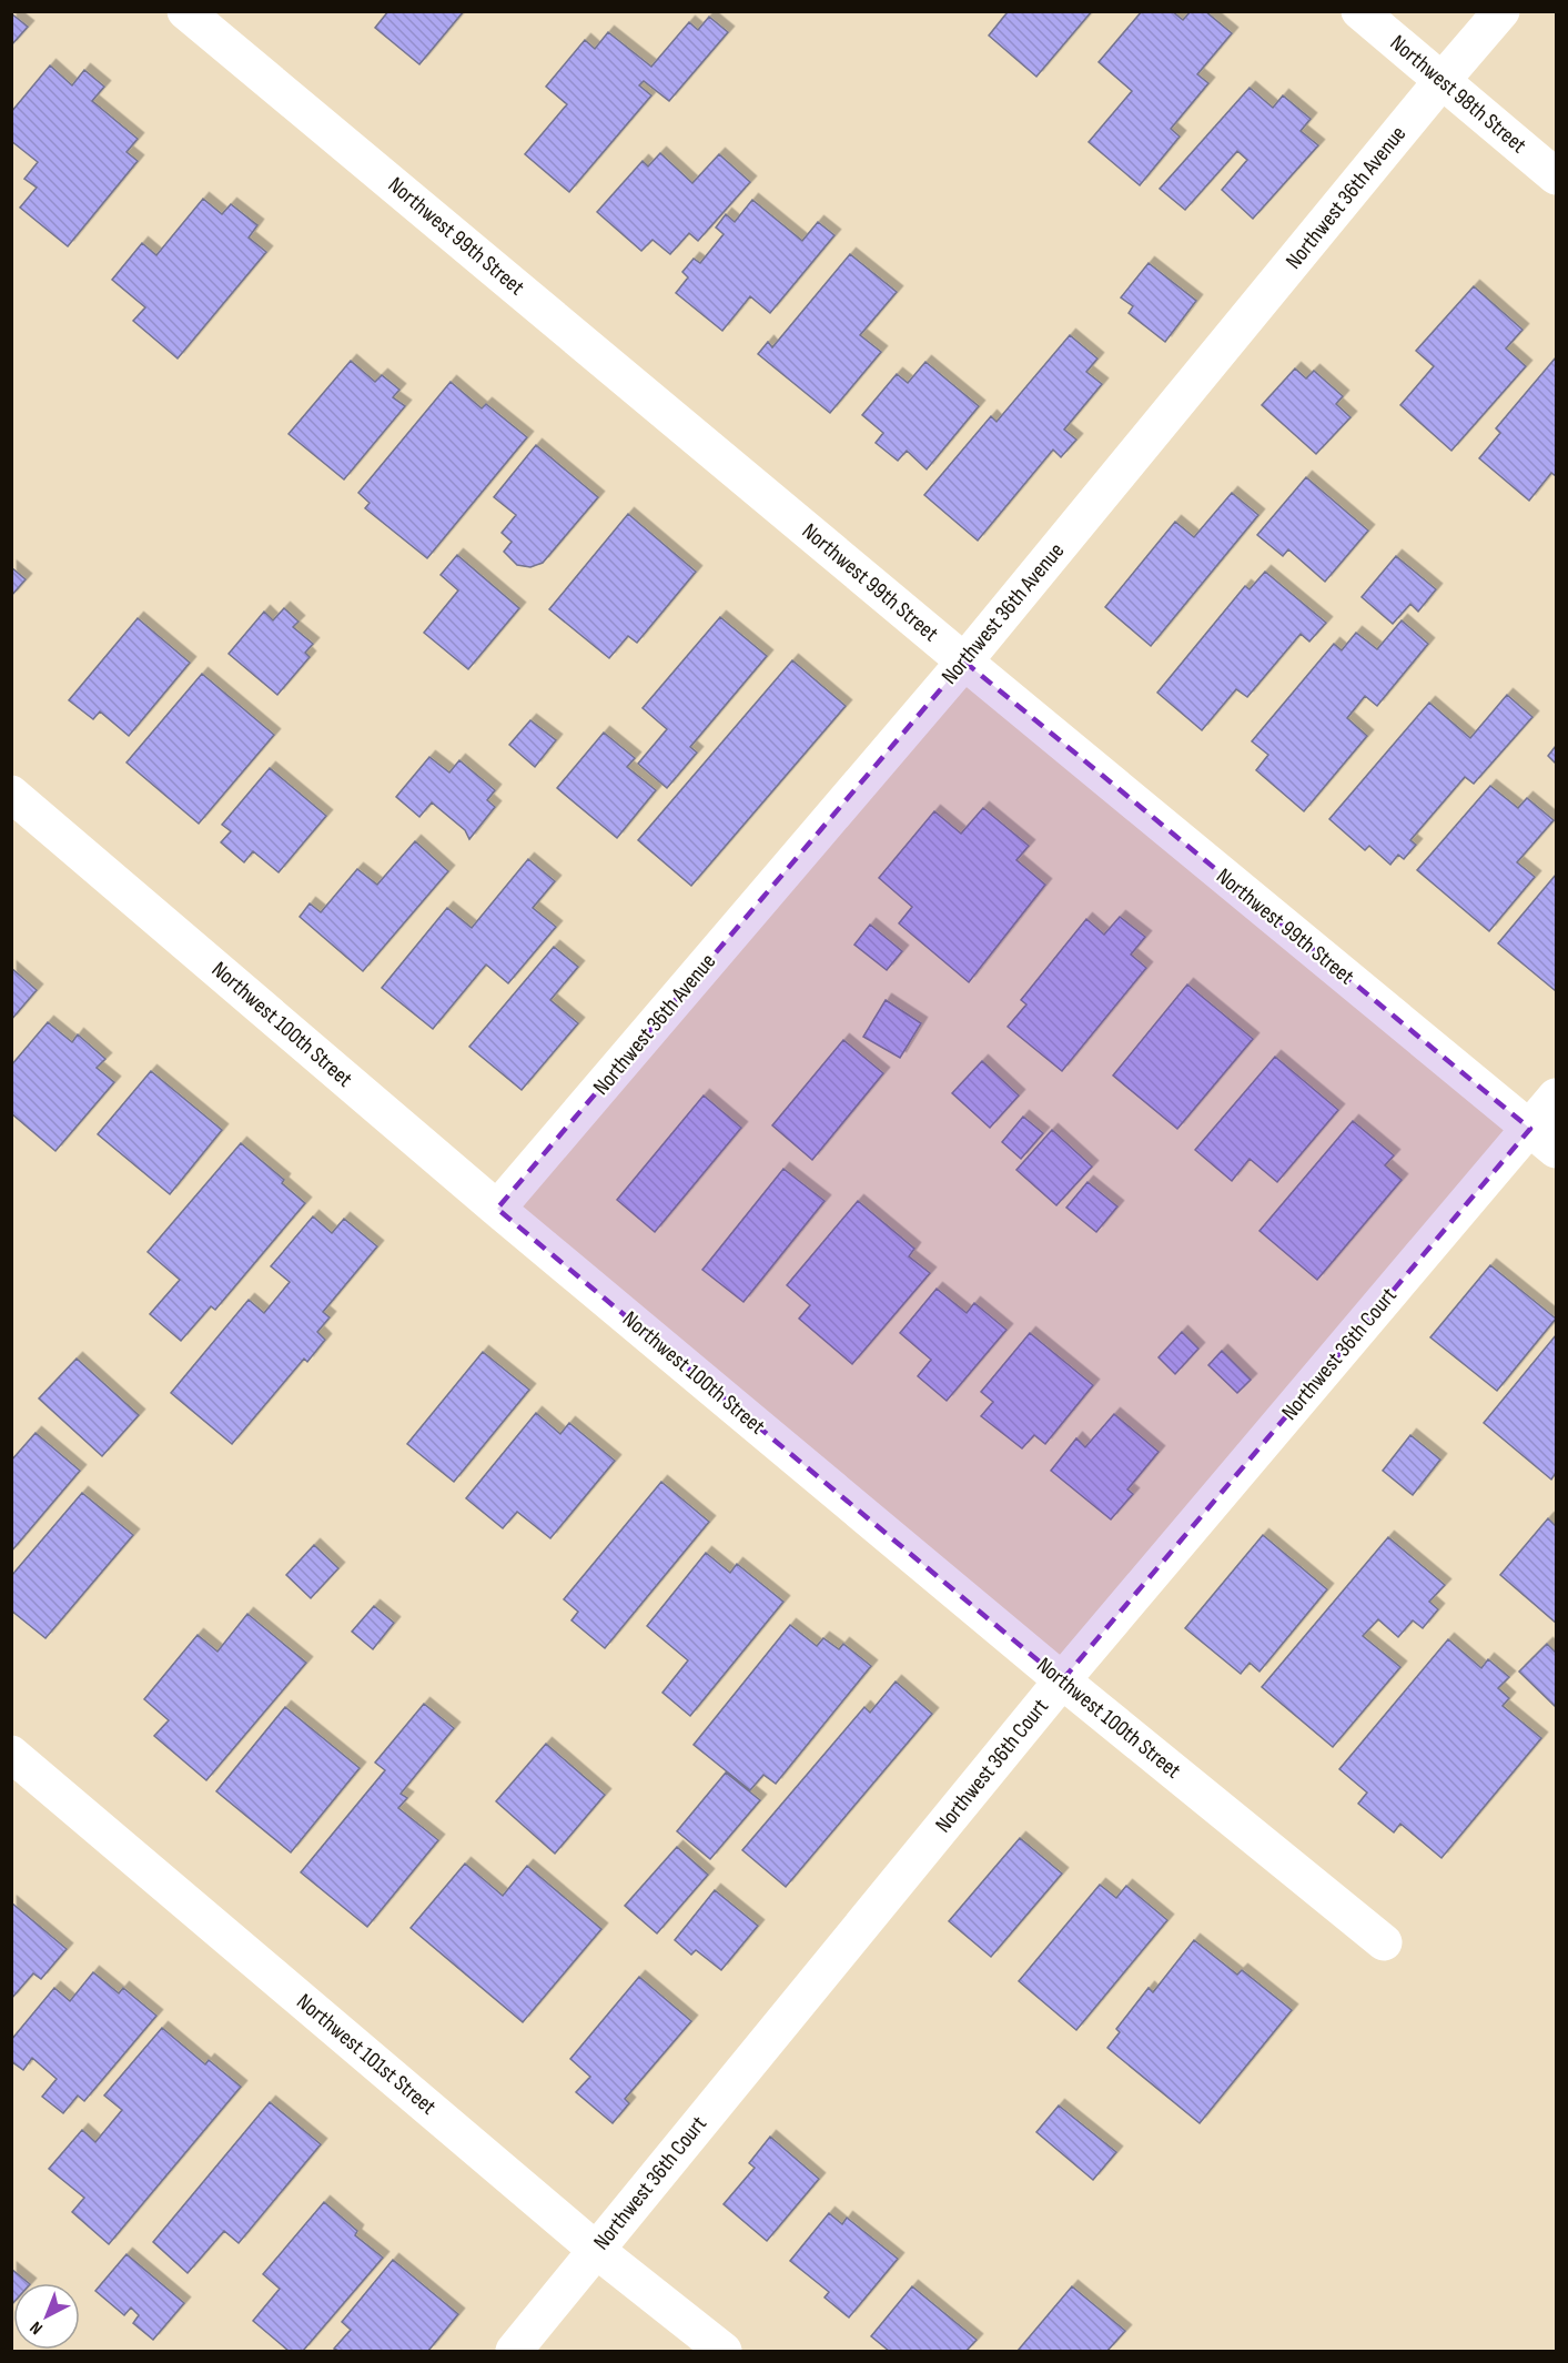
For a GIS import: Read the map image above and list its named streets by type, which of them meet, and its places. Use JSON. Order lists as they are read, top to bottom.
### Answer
{
  "streets": {
    "street": [
      "Northwest 98th Street",
      "Northwest 36th Avenue",
      "Northwest 99th Street",
      "Northwest 100th Street",
      "Northwest 36th Court",
      "Northwest 101st Street"
    ]
  },
  "crossings": [
    ["Northwest 98th Street", "Northwest 36th Avenue"],
    ["Northwest 36th Avenue", "Northwest 99th Street"],
    ["Northwest 36th Avenue", "Northwest 100th Street"],
    ["Northwest 99th Street", "Northwest 36th Court"],
    ["Northwest 100th Street", "Northwest 36th Court"],
    ["Northwest 36th Court", "Northwest 101st Street"]
  ],
  "north": "bottom left"
}
